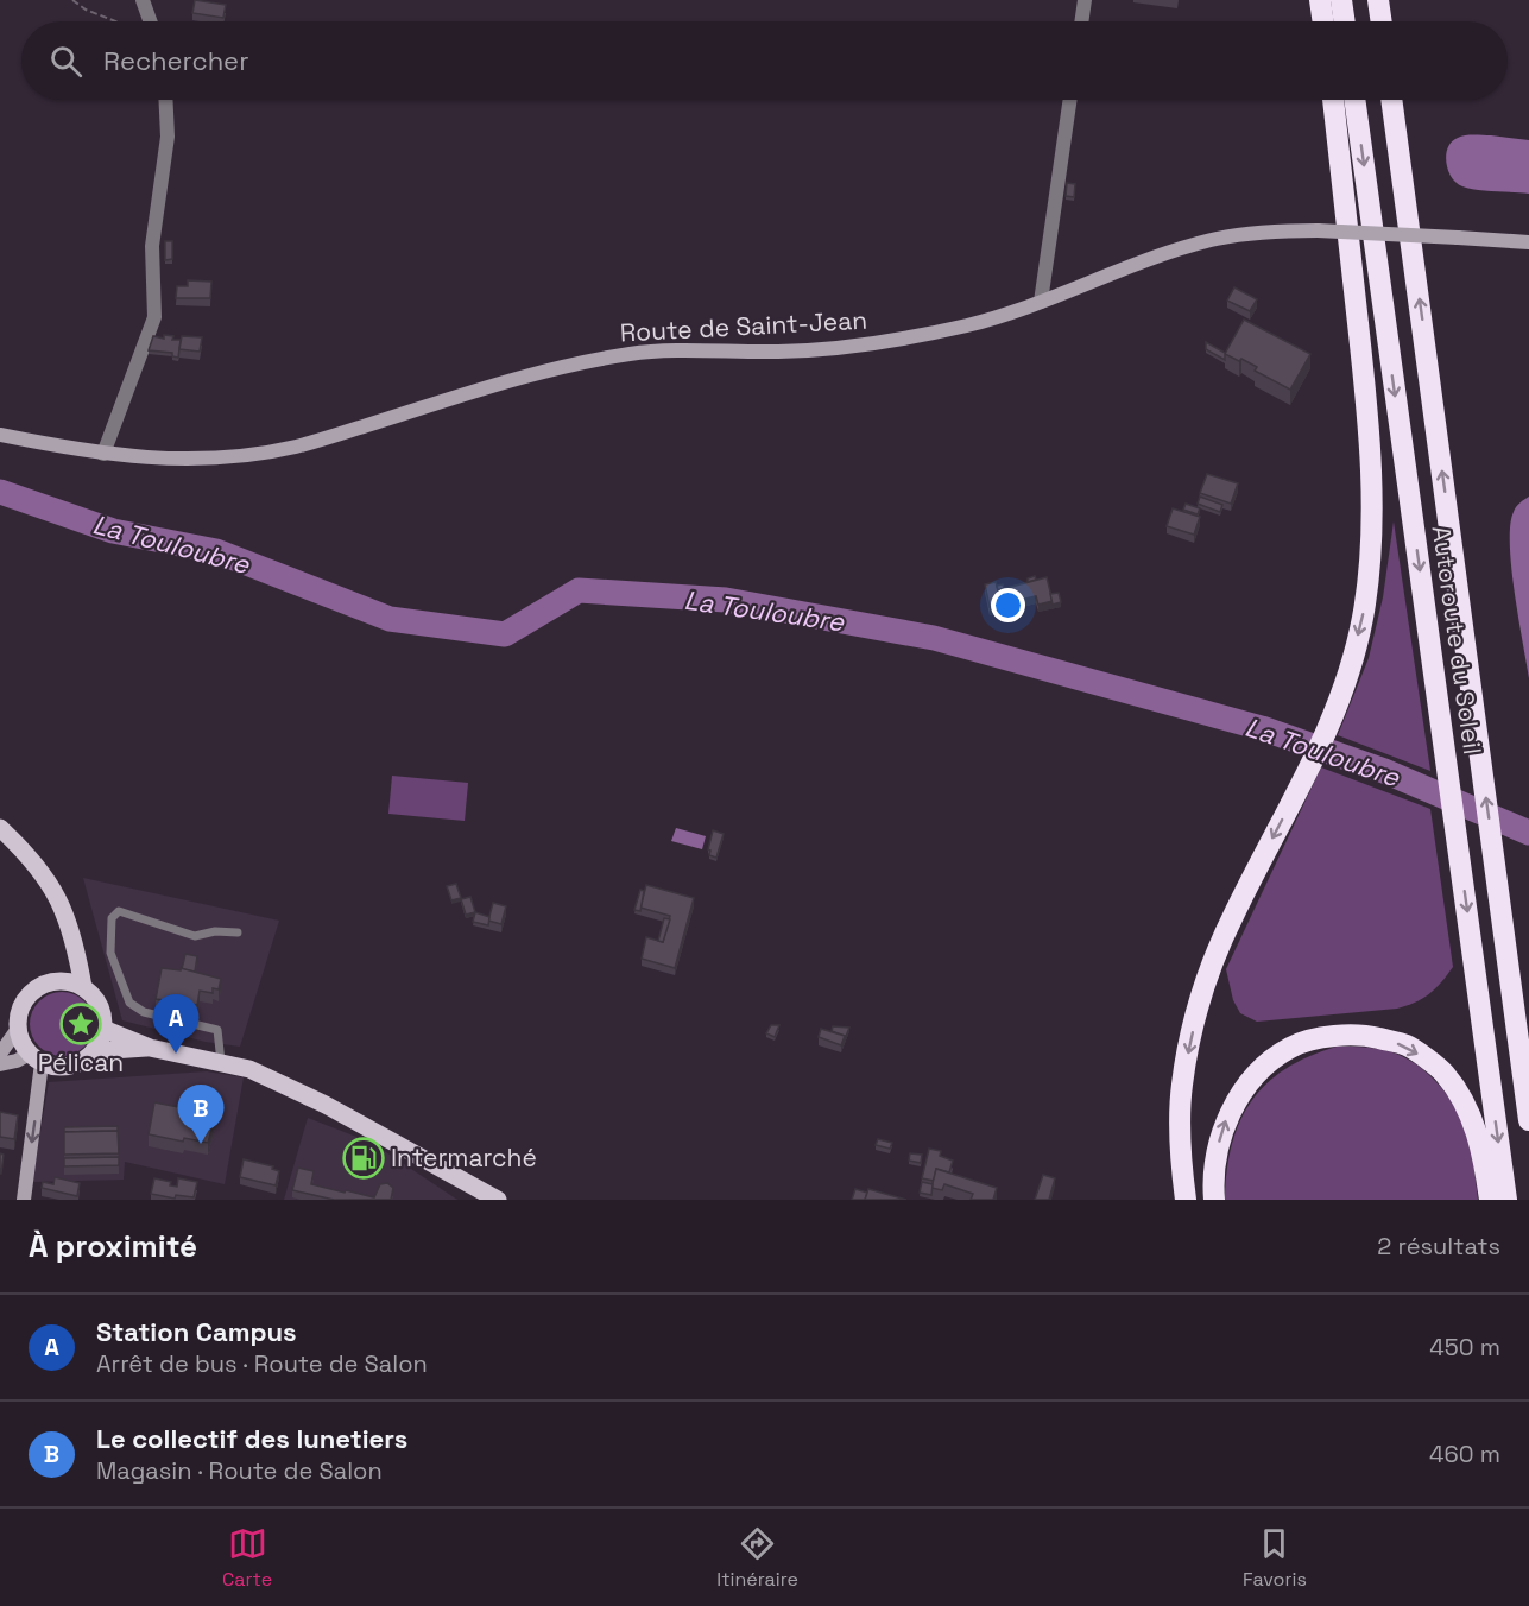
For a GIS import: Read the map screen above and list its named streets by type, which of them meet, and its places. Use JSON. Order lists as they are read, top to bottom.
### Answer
{
  "streets": {
    "highway": ["Autoroute du Soleil"],
    "street": ["Route de Saint-Jean"]
  },
  "water": ["La Touloubre"],
  "places": {
    "place": ["Pélican"],
    "fuel station": ["Intermarché"]
  },
  "page": {
    "search": "Rechercher",
    "pins": ["A", "B"],
    "heading": ["À proximité", "2 résultats"],
    "list": [
      {
        "mark": "A",
        "name": "Station Campus",
        "note": "Arrêt de bus · Route de Salon",
        "value": "450 m"
      },
      {
        "mark": "B",
        "name": "Le collectif des lunetiers",
        "note": "Magasin · Route de Salon",
        "value": "460 m"
      }
    ],
    "nav": ["Carte", "Itinéraire", "Favoris"]
  }
}
